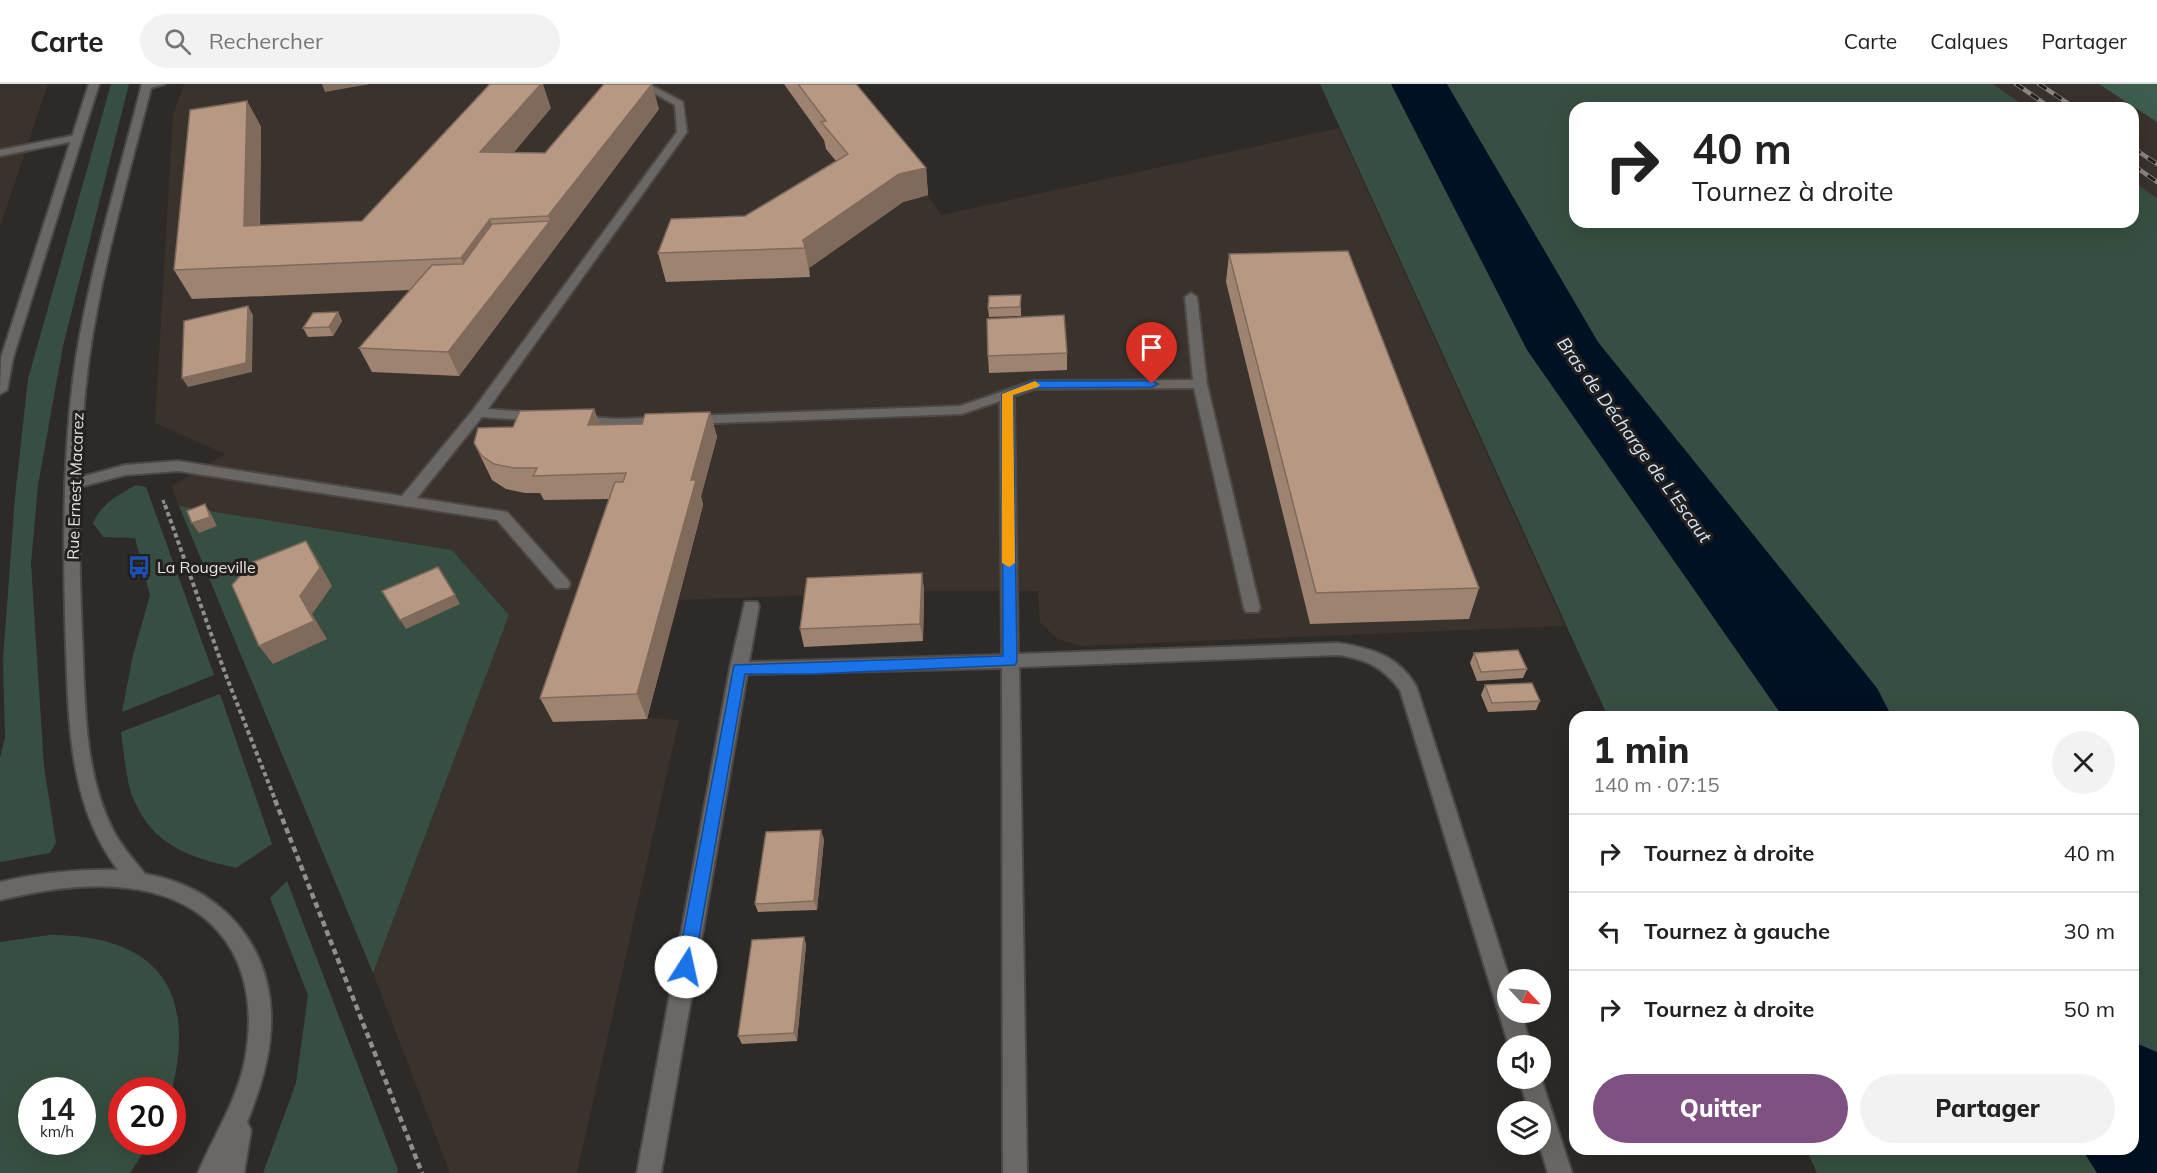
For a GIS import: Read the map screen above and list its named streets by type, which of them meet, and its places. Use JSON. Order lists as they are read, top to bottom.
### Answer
{
  "streets": {
    "main road": ["Rue Ernest Macarez"]
  },
  "water": ["Bras de Décharge de L'Escaut"],
  "places": {
    "bus stop": ["La Rougeville"]
  },
  "north": "bottom right",
  "page": {
    "header": "Carte",
    "search": "Rechercher",
    "nav": ["Carte", "Calques", "Partager"],
    "turn": ["40 m", "Tournez à droite"],
    "heading": ["1 min", "140 m · 07:15"],
    "list": [
      {
        "name": "Tournez à droite",
        "value": "40 m"
      },
      {
        "name": "Tournez à gauche",
        "value": "30 m"
      },
      {
        "name": "Tournez à droite",
        "value": "50 m"
      }
    ],
    "buttons": ["Quitter", "Partager"],
    "speed": "14 km/h",
    "limit": "20"
  }
}
